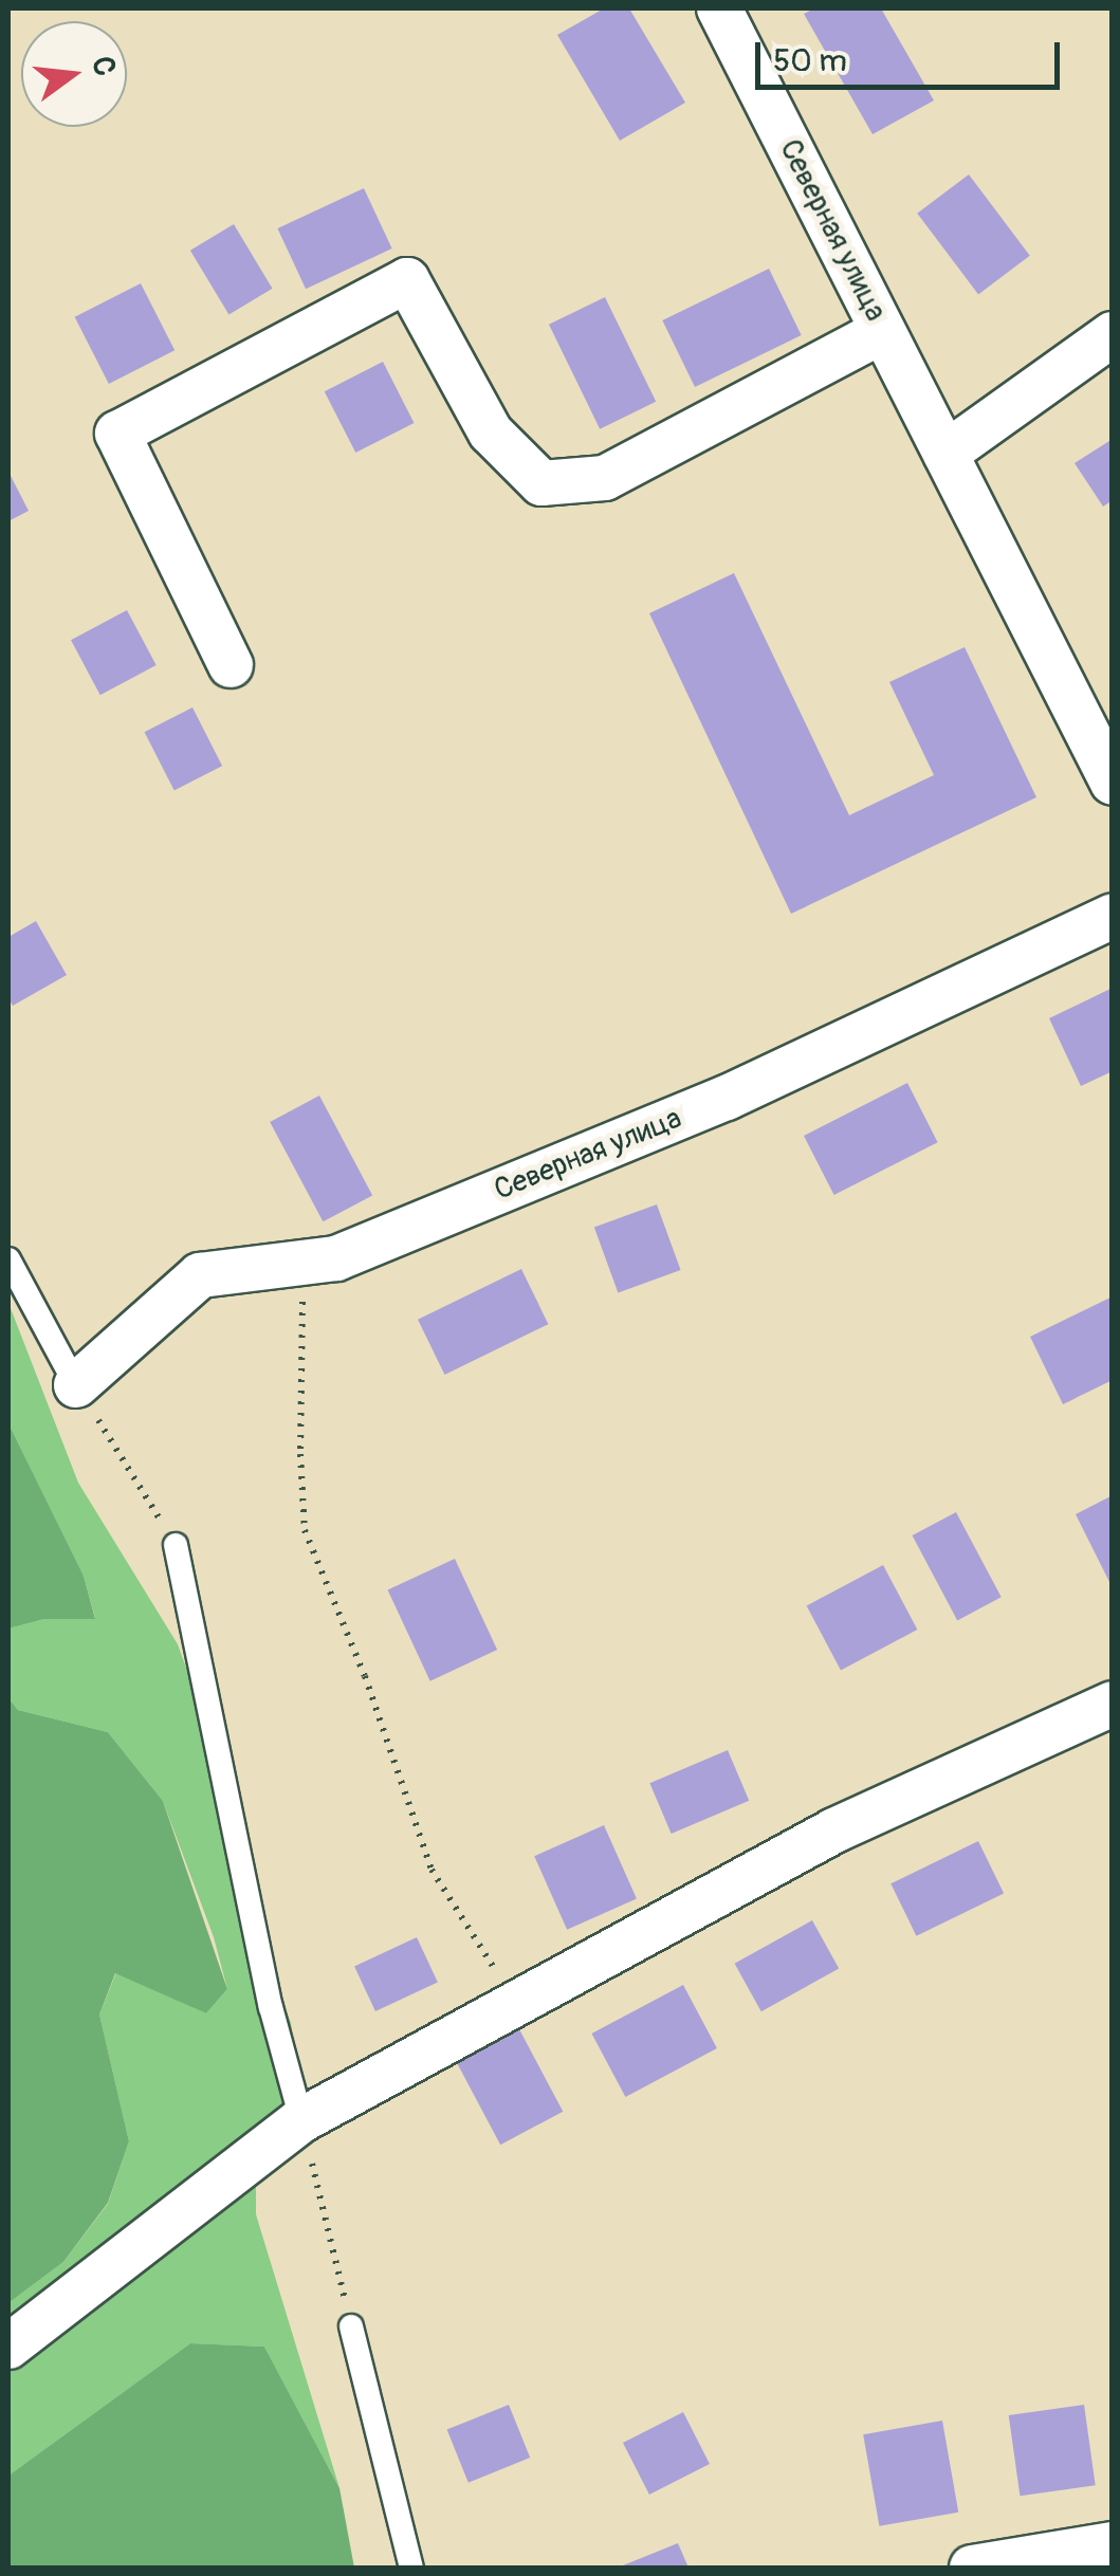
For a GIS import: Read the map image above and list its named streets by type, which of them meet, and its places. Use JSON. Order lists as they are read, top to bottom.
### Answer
{
  "streets": {
    "street": ["Северная улица"]
  },
  "scale_bar": "50 m",
  "north": "right"
}
